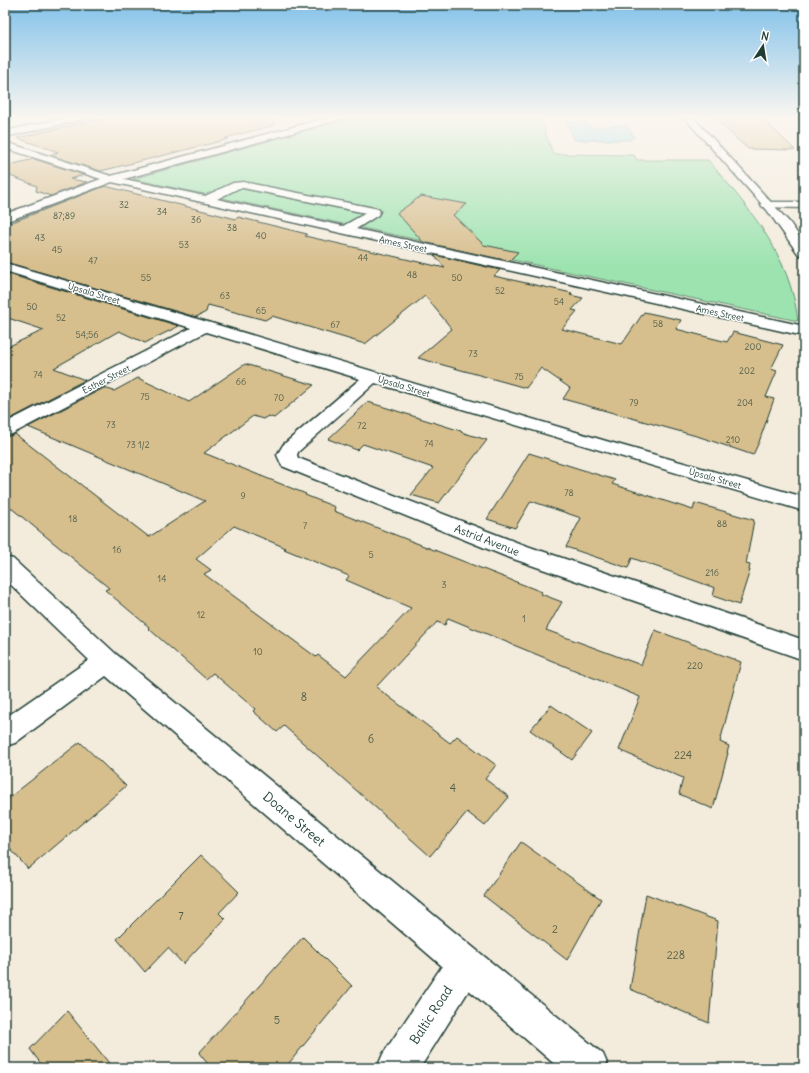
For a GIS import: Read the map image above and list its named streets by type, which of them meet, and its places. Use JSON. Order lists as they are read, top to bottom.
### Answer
{
  "streets": {
    "street": [
      "Ames Street",
      "Upsala Street",
      "Esther Street",
      "Astrid Avenue",
      "Doane Street",
      "Baltic Road"
    ]
  },
  "crossings": [
    ["Upsala Street", "Esther Street"],
    ["Upsala Street", "Astrid Avenue"],
    ["Doane Street", "Baltic Road"]
  ],
  "house_numbers": [
    "32",
    "34",
    "87;89",
    "36",
    "38",
    "40",
    "43",
    "53",
    "45",
    "44",
    "47",
    "48",
    "55",
    "50",
    "52",
    "63",
    "54",
    "50",
    "65",
    "52",
    "58",
    "67",
    "54;56",
    "200",
    "73",
    "202",
    "74",
    "75",
    "66",
    "75",
    "70",
    "79",
    "204",
    "73",
    "72",
    "210",
    "74",
    "73 1/2",
    "78",
    "9",
    "18",
    "88",
    "7",
    "16",
    "5",
    "216",
    "14",
    "3",
    "12",
    "1",
    "10",
    "220",
    "8",
    "6",
    "224",
    "4",
    "7",
    "2",
    "228",
    "5"
  ],
  "north": "top"
}
